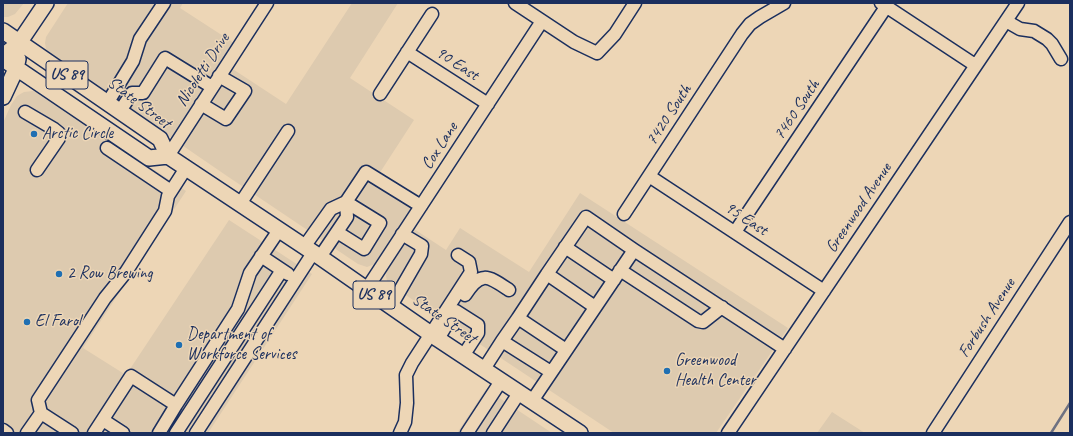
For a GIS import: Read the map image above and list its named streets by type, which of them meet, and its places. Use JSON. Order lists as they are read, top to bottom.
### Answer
{
  "streets": {
    "main road": ["US 89", "State Street"],
    "street": [
      "90 East",
      "Nicoletti Drive",
      "7460 South",
      "7420 South",
      "Cox Lane",
      "Greenwood Avenue",
      "95 East",
      "Forbush Avenue"
    ]
  },
  "crossings": [
    ["90 East", "Cox Lane"],
    ["Nicoletti Drive", "State Street"],
    ["State Street", "Cox Lane"],
    ["7460 South", "95 East"],
    ["7420 South", "95 East"],
    ["Greenwood Avenue", "95 East"]
  ],
  "places": [
    "Arctic Circle",
    "2 Row Brewing",
    "El Farol",
    "Department of Workforce Services",
    "Greenwood Health Center"
  ]
}
